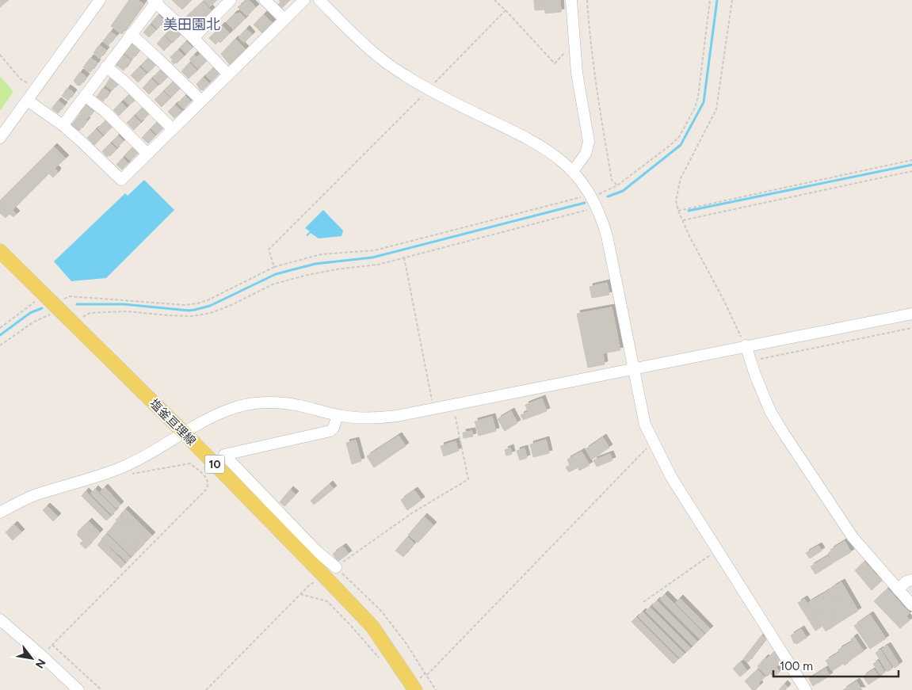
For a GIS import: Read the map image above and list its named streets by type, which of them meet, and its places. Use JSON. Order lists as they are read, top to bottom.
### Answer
{
  "streets": {
    "main road": ["塩釜亘理線", "10"]
  },
  "districts": ["美田園北"],
  "scale_bar": "100 m",
  "north": "bottom right"
}
